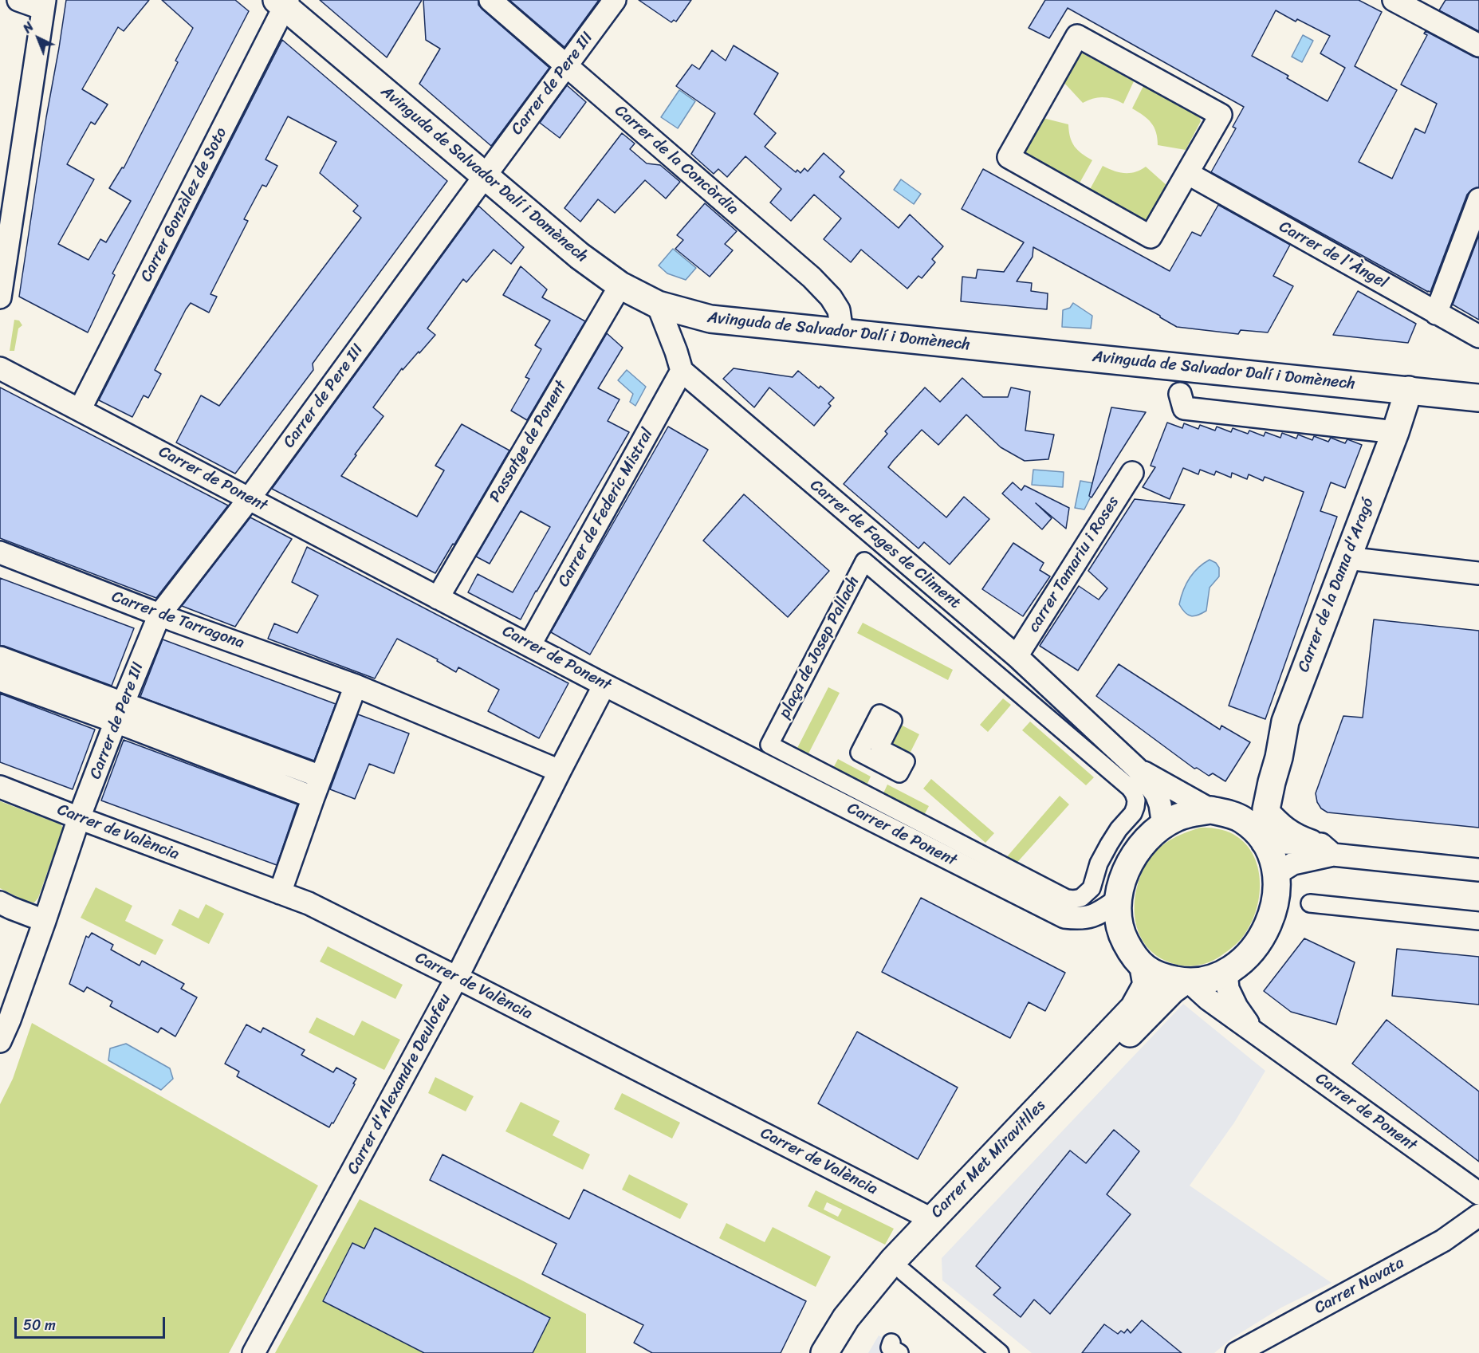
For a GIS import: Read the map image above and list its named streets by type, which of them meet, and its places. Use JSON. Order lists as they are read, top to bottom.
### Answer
{
  "streets": {
    "street": [
      "Carrer de Pere III",
      "Carrer de la Concòrdia",
      "Avinguda de Salvador Dalí i Domènech",
      "Carrer Gonzàlez de Soto",
      "Carrer de l'Àngel",
      "Passatge de Ponent",
      "Carrer de Ponent",
      "Carrer de Federic Mistral",
      "Carrer de Fages de Climent",
      "carrer Tamariu i Roses",
      "Carrer de la Dama d'Aragó",
      "Carrer de Tarragona",
      "plaça de Josep Pallach",
      "Carrer de València",
      "Carrer d'Alexandre Deulofeu",
      "Carrer Met Miravitlles",
      "Carrer Navata"
    ]
  },
  "crossings": [
    ["Carrer de Pere III", "Carrer de la Concòrdia"],
    ["Carrer de Pere III", "Avinguda de Salvador Dalí i Domènech"],
    ["Carrer de Pere III", "Carrer de Ponent"],
    ["Carrer de Pere III", "Carrer de Tarragona"],
    ["Carrer de Pere III", "Carrer de València"],
    ["Carrer de la Concòrdia", "Avinguda de Salvador Dalí i Domènech"],
    ["Avinguda de Salvador Dalí i Domènech", "Carrer Gonzàlez de Soto"],
    ["Avinguda de Salvador Dalí i Domènech", "Passatge de Ponent"],
    ["Avinguda de Salvador Dalí i Domènech", "Carrer de la Dama d'Aragó"],
    ["Carrer Gonzàlez de Soto", "Carrer de Ponent"],
    ["Passatge de Ponent", "Carrer de Ponent"],
    ["Carrer de Ponent", "Carrer de Federic Mistral"],
    ["Carrer de Ponent", "Carrer de Fages de Climent"],
    ["Carrer de Ponent", "Carrer de la Dama d'Aragó"],
    ["Carrer de Ponent", "Carrer d'Alexandre Deulofeu"],
    ["Carrer de Ponent", "Carrer Met Miravitlles"],
    ["Carrer de Federic Mistral", "Carrer de Fages de Climent"],
    ["Carrer de Fages de Climent", "carrer Tamariu i Roses"],
    ["Carrer de Fages de Climent", "Carrer de la Dama d'Aragó"],
    ["Carrer de Fages de Climent", "Carrer Met Miravitlles"],
    ["Carrer de la Dama d'Aragó", "Carrer Met Miravitlles"],
    ["Carrer de Tarragona", "Carrer d'Alexandre Deulofeu"],
    ["Carrer de València", "Carrer d'Alexandre Deulofeu"],
    ["Carrer de València", "Carrer Met Miravitlles"]
  ],
  "scale_bar": "50 m",
  "north": "top left"
}
